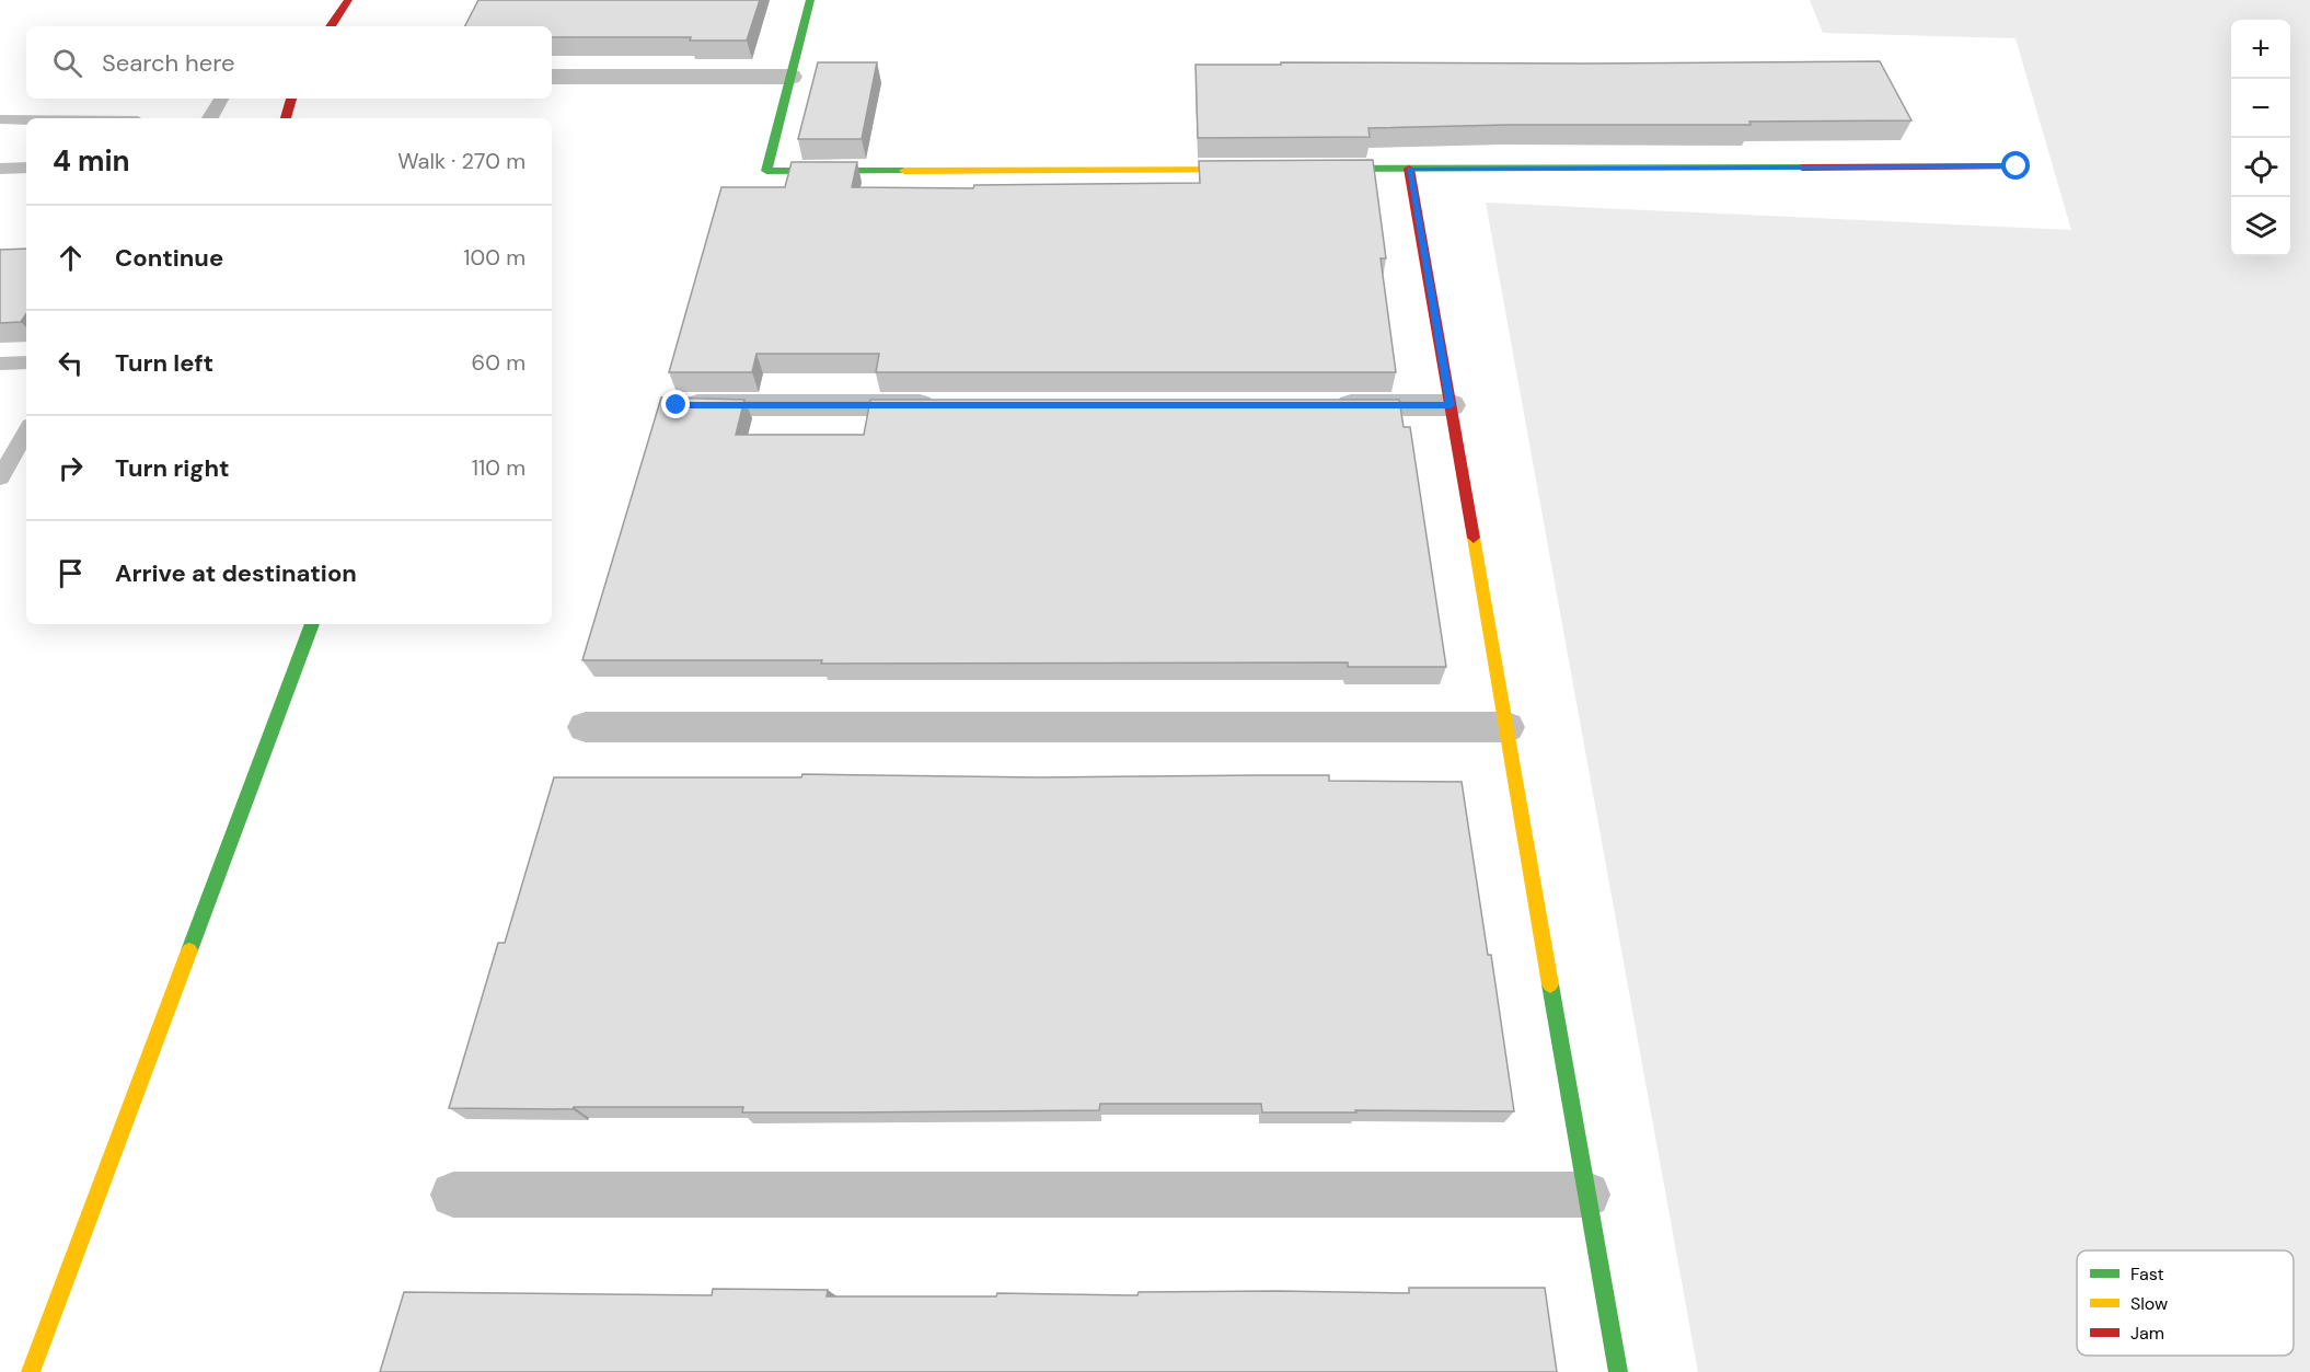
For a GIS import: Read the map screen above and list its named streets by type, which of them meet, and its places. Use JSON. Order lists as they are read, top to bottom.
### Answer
{
  "legend": ["Fast", "Slow", "Jam"],
  "page": {
    "map_buttons": ["+", "−"],
    "search": "Search here",
    "heading": ["4 min", "Walk · 270 m"],
    "list": [
      ["Continue", "100 m"],
      ["Turn left", "60 m"],
      ["Turn right", "110 m"],
      "Arrive at destination"
    ]
  }
}
